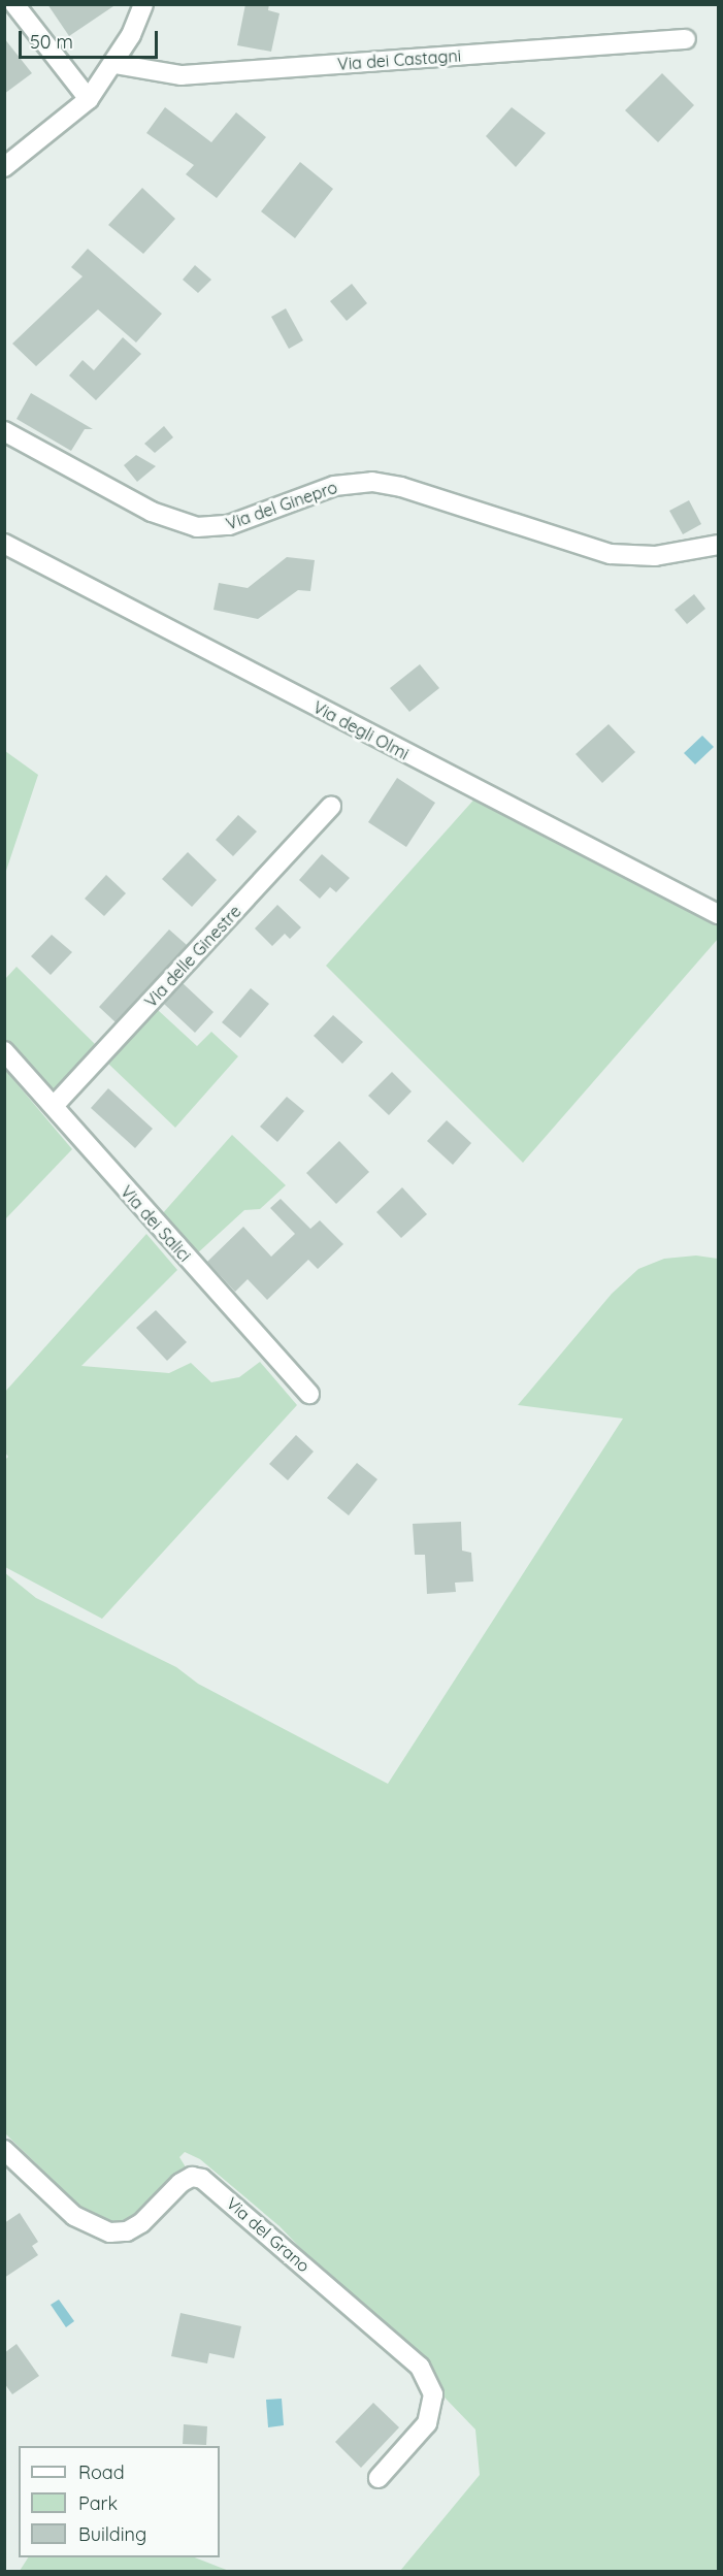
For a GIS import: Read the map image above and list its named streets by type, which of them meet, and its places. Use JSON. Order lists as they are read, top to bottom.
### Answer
{
  "streets": {
    "street": [
      "Via dei Castagni",
      "Via del Ginepro",
      "Via degli Olmi",
      "Via delle Ginestre",
      "Via dei Salici",
      "Via del Grano"
    ]
  },
  "crossings": [
    ["Via delle Ginestre", "Via dei Salici"]
  ],
  "legend": ["Road", "Park", "Building"],
  "scale_bar": "50 m"
}
